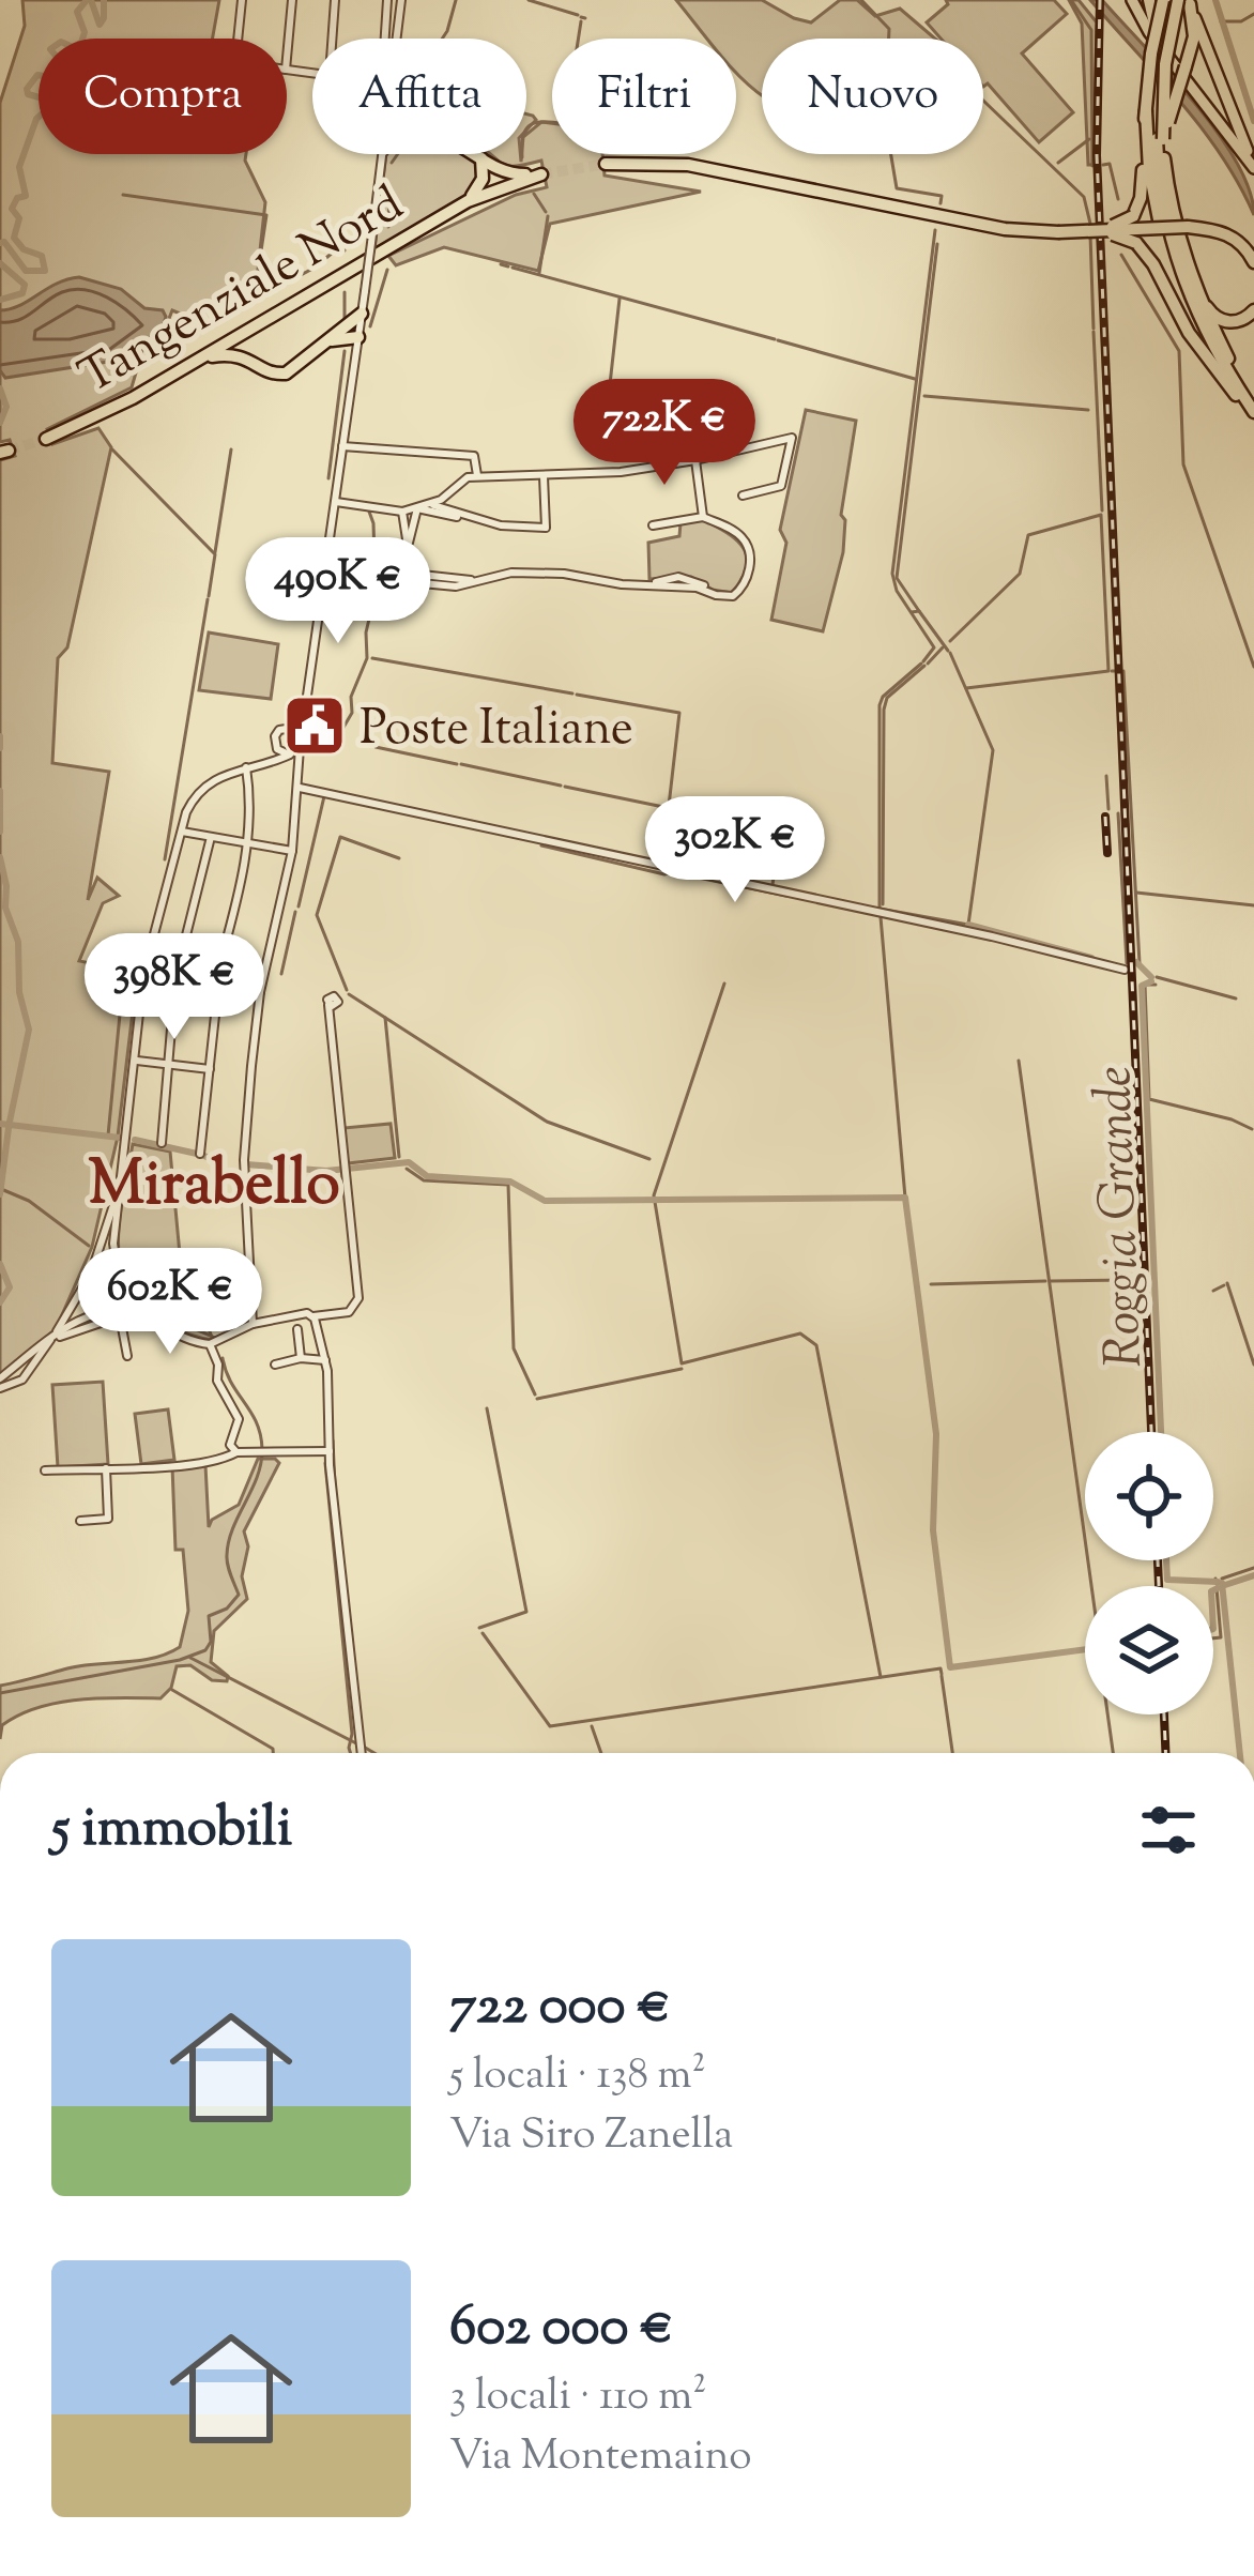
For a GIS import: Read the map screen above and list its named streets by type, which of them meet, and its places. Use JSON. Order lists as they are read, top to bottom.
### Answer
{
  "streets": {
    "highway": ["Tangenziale Nord"]
  },
  "districts": ["Mirabello"],
  "water": ["Roggia Grande"],
  "places": {
    "public building": ["Poste Italiane"]
  },
  "page": {
    "chip": [
      "Compra",
      "Affitta",
      "Filtri",
      "Nuovo"
    ],
    "price": [
      "722K €",
      "490K €",
      "302K €",
      "398K €",
      "602K €"
    ],
    "heading": "5 immobili",
    "list": [
      {
        "name": "722 000 €",
        "note": "5 locali · 138 m² · Via Siro Zanella"
      },
      {
        "name": "602 000 €",
        "note": "3 locali · 110 m² · Via Montemaino"
      }
    ]
  }
}
